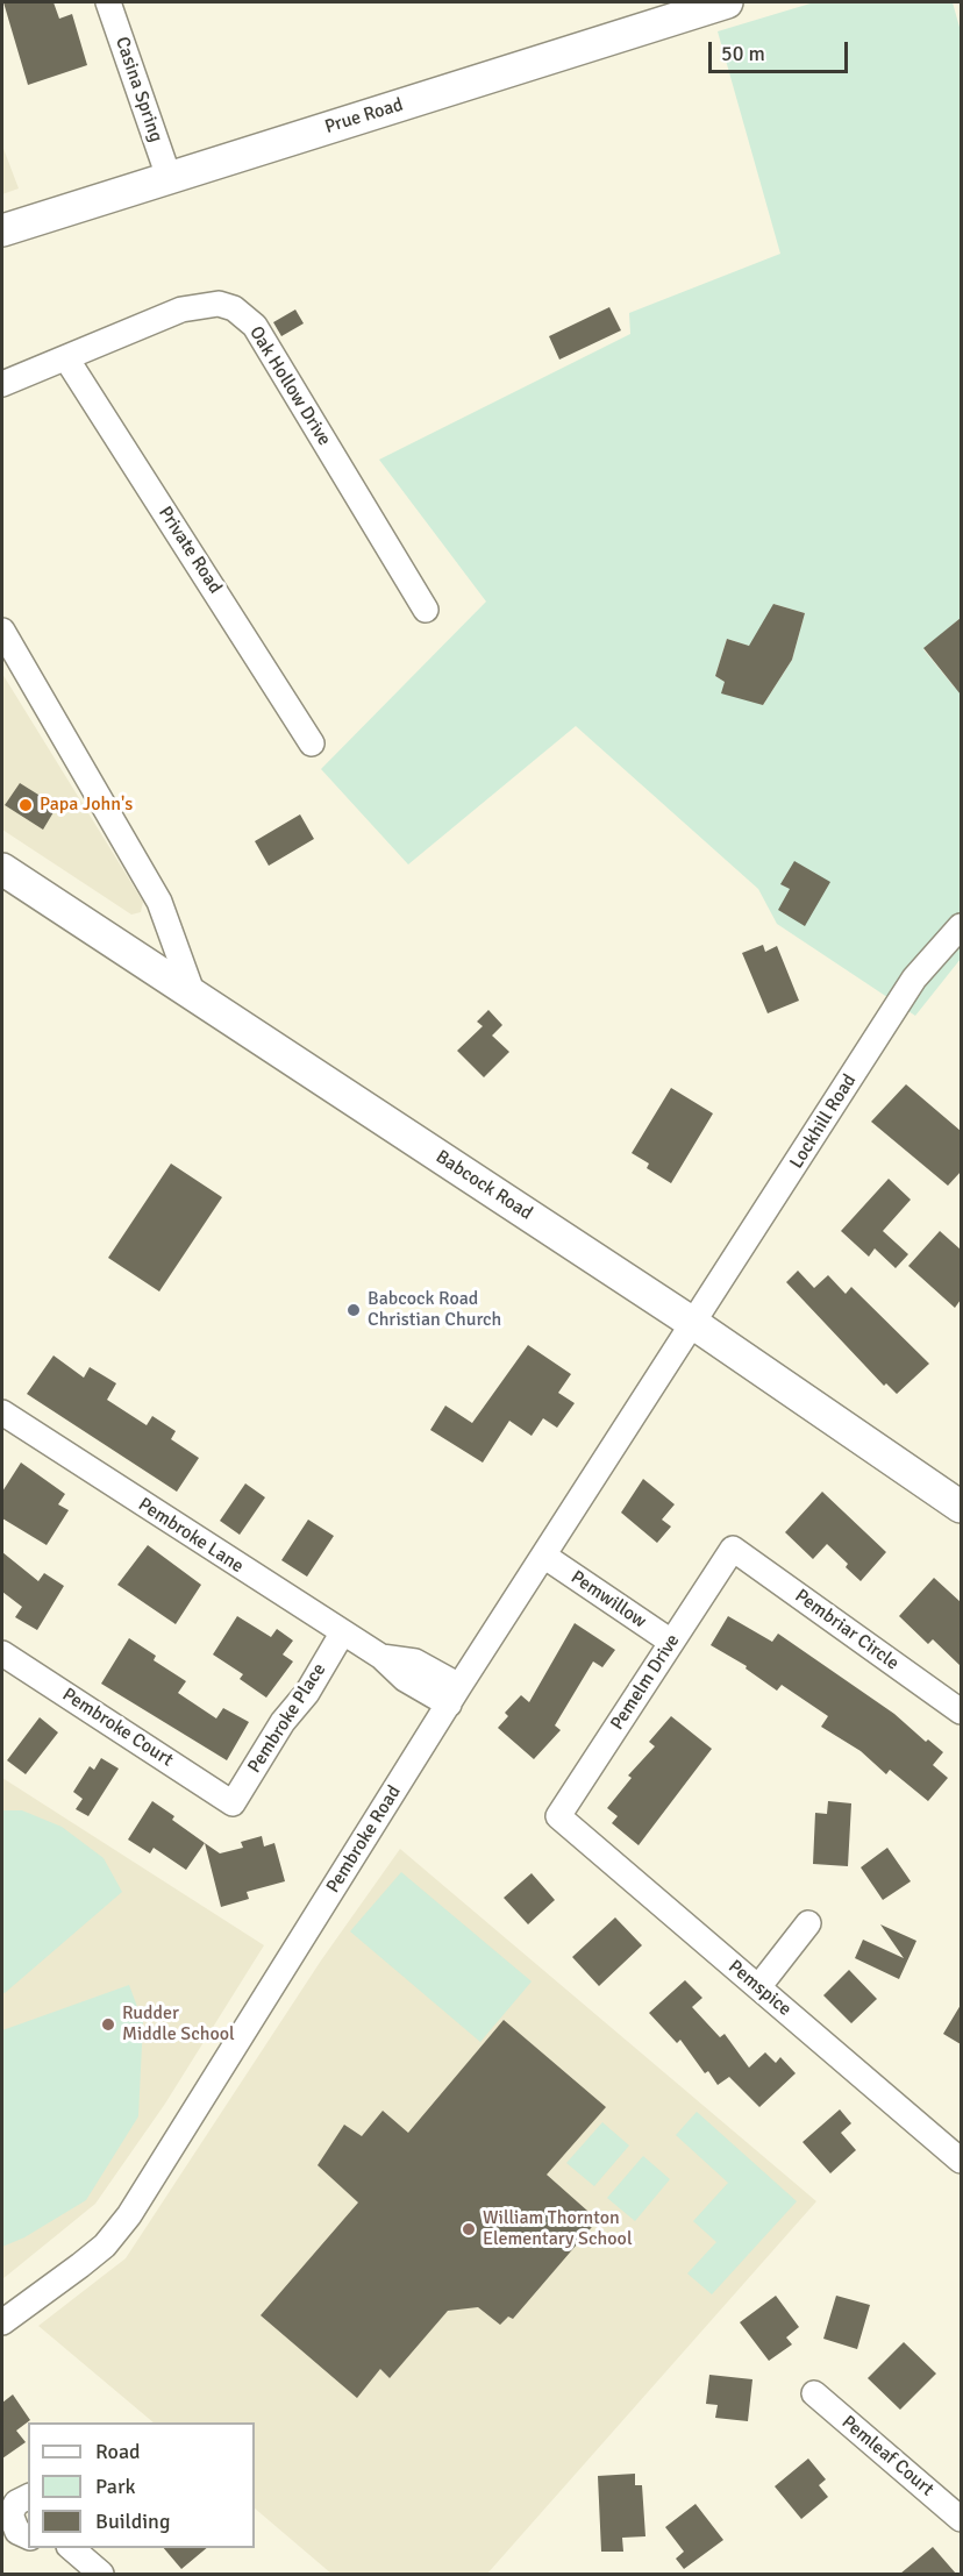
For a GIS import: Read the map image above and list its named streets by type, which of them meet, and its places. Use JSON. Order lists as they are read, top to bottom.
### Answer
{
  "streets": {
    "main road": ["Prue Road", "Babcock Road"],
    "street": [
      "Casina Spring",
      "Oak Hollow Drive",
      "Private Road",
      "Lockhill Road",
      "Pembroke Lane",
      "Pemwillow",
      "Pembriar Circle",
      "Pemelm Drive",
      "Pembroke Place",
      "Pembroke Court",
      "Pembroke Road",
      "Pemspice",
      "Pemleaf Court"
    ]
  },
  "crossings": [
    ["Casina Spring", "Prue Road"],
    ["Oak Hollow Drive", "Private Road"],
    ["Lockhill Road", "Babcock Road"],
    ["Lockhill Road", "Pembroke Road"],
    ["Babcock Road", "Pembroke Road"],
    ["Pembroke Lane", "Pembroke Place"],
    ["Pembroke Lane", "Pembroke Road"],
    ["Pemwillow", "Pemelm Drive"],
    ["Pemwillow", "Pembroke Road"],
    ["Pembriar Circle", "Pemelm Drive"],
    ["Pemelm Drive", "Pemspice"],
    ["Pembroke Place", "Pembroke Court"]
  ],
  "places": [
    "Papa John's",
    "Babcock Road Christian Church",
    "Rudder Middle School",
    "William Thornton Elementary School"
  ],
  "legend": ["Road", "Park", "Building"],
  "scale_bar": "50 m"
}
